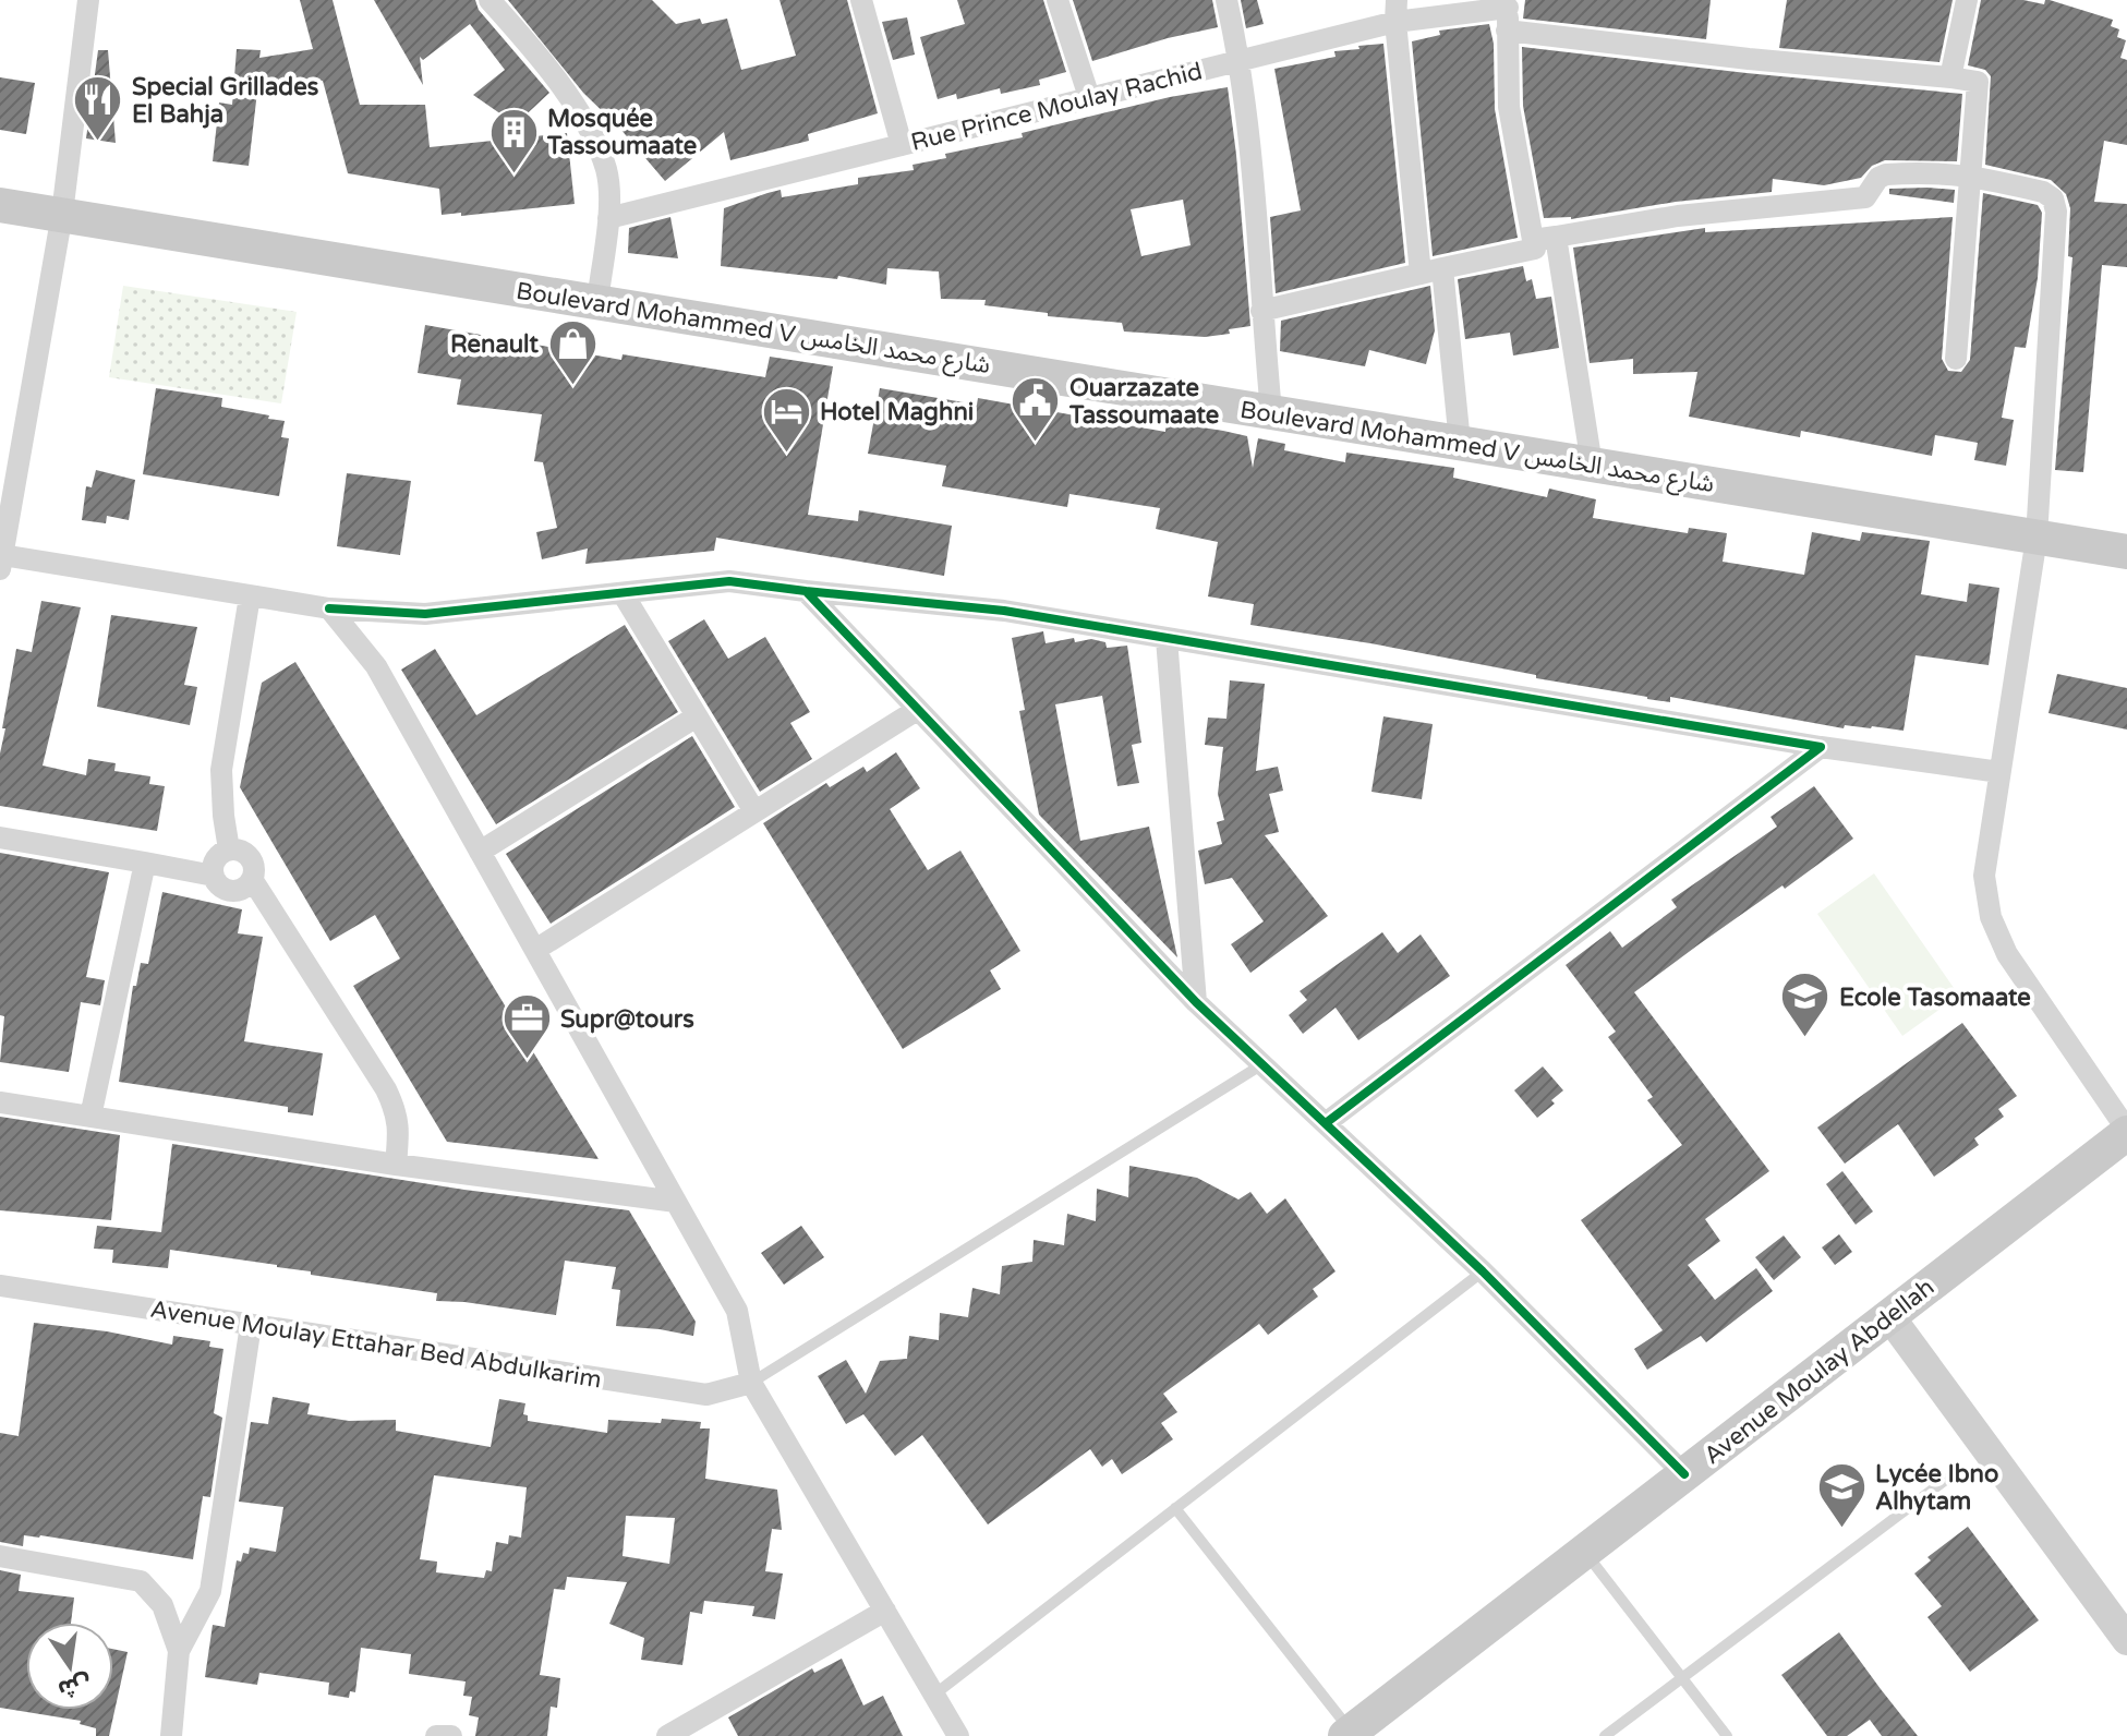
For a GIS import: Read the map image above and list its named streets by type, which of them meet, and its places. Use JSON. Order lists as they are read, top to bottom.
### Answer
{
  "streets": {
    "main road": ["Boulevard Mohammed V شارع محمد الخامس", "Avenue Moulay Abdellah"],
    "street": ["Rue Prince Moulay Rachid", "Avenue Moulay Ettahar Bed Abdulkarim"]
  },
  "places": {
    "restaurant": ["Special Grillades El Bahja"],
    "building": ["Mosquée Tassoumaate"],
    "shop": ["Renault"],
    "public building": ["Ouarzazate Tassoumaate"],
    "hotel": ["Hotel Maghni"],
    "school or university": ["Ecole Tasomaate", "Lycée Ibno Alhytam"],
    "office": ["Supr@tours"]
  },
  "north": "bottom"
}
